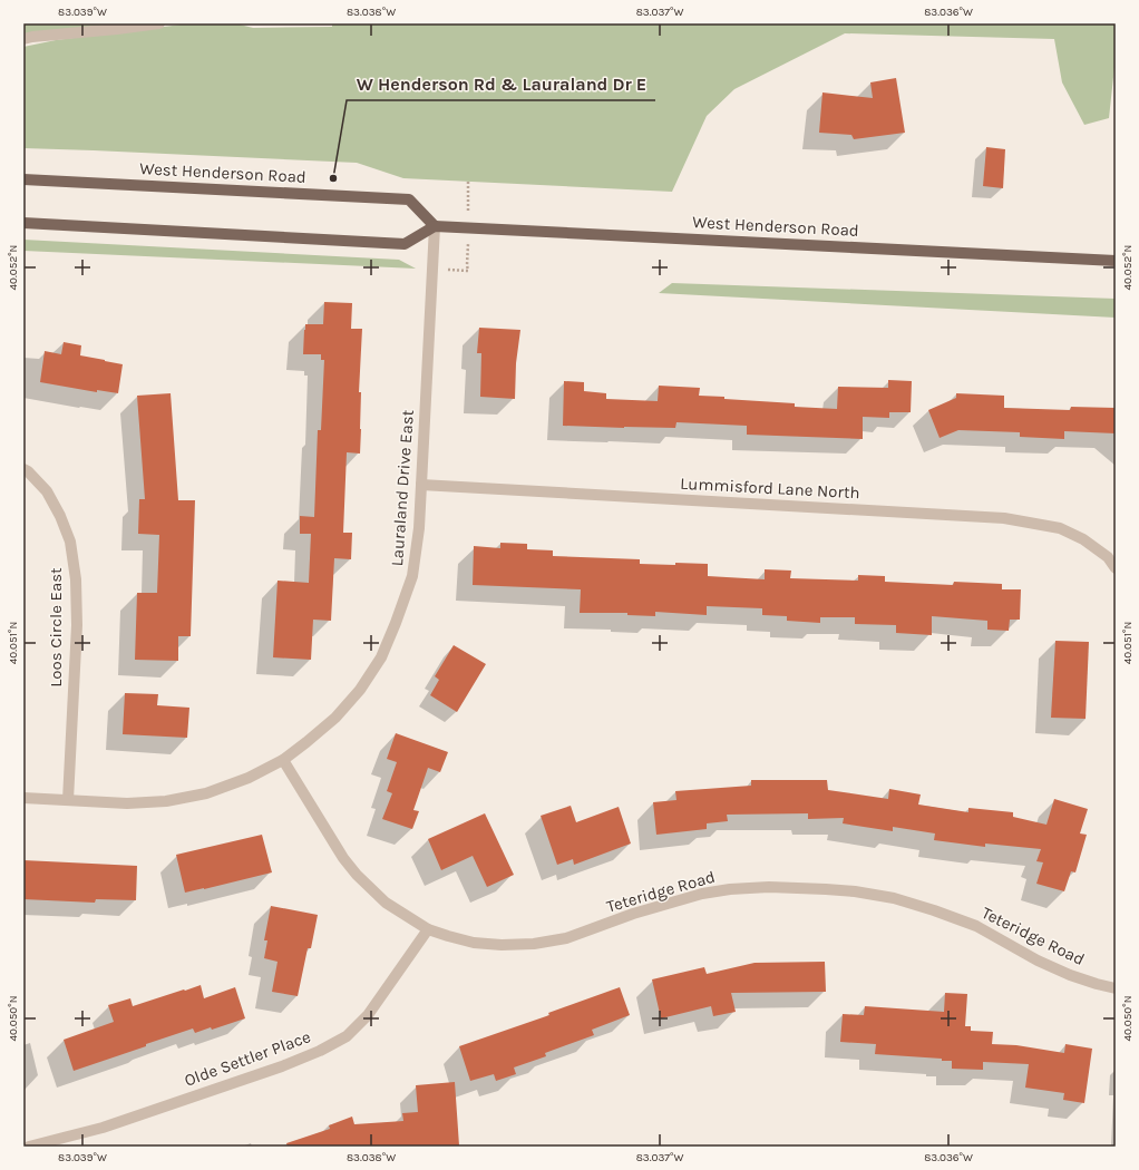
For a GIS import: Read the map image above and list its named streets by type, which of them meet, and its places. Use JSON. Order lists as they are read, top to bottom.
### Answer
{
  "streets": {
    "main road": ["West Henderson Road"],
    "street": [
      "Lauraland Drive East",
      "Lummisford Lane North",
      "Loos Circle East",
      "Teteridge Road",
      "Olde Settler Place"
    ]
  },
  "crossings": [
    ["West Henderson Road", "Lauraland Drive East"],
    ["Lauraland Drive East", "Lummisford Lane North"],
    ["Lauraland Drive East", "Loos Circle East"],
    ["Lauraland Drive East", "Teteridge Road"],
    ["Teteridge Road", "Olde Settler Place"]
  ],
  "places": ["W Henderson Rd & Lauraland Dr E"],
  "coordinates": [
    "83.039°W",
    "83.038°W",
    "83.037°W",
    "83.036°W",
    "40.052°N",
    "40.051°N",
    "40.050°N"
  ]
}
